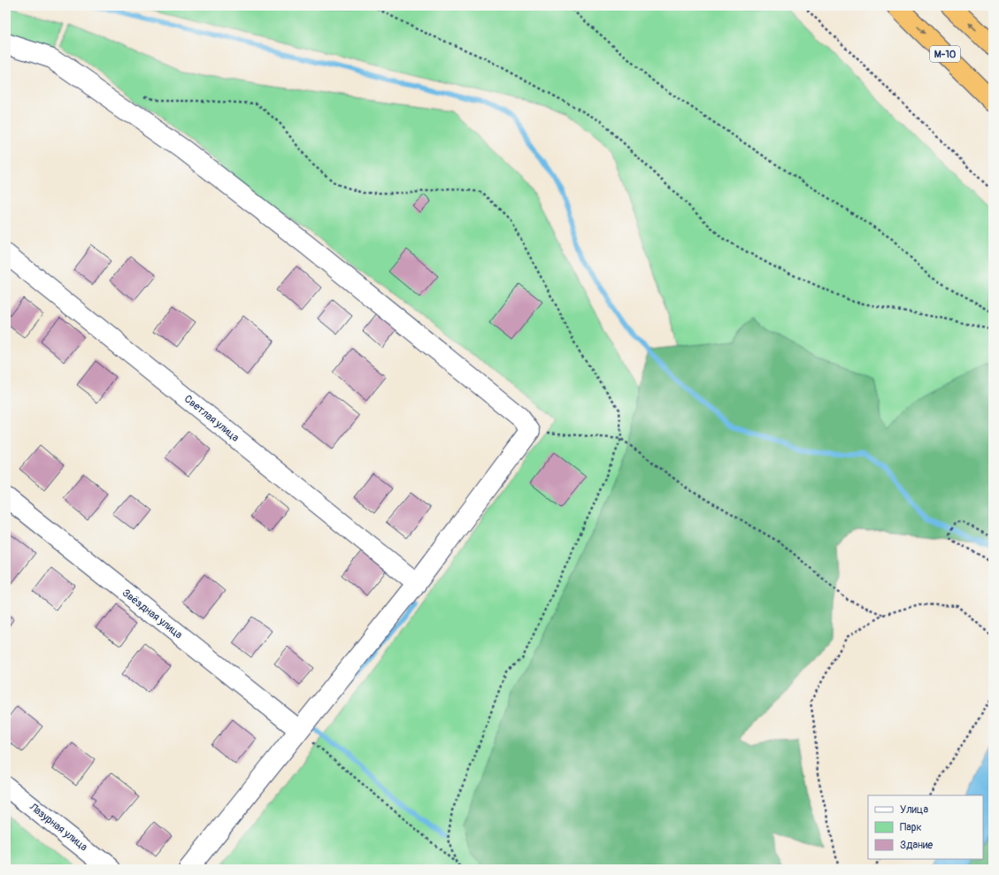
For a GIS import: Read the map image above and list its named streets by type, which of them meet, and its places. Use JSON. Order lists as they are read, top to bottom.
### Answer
{
  "streets": {
    "highway": ["М-10"],
    "street": ["Светлая улица", "Звёздная улица", "Лазурная улица"]
  },
  "legend": ["Улица", "Парк", "Здание"]
}
